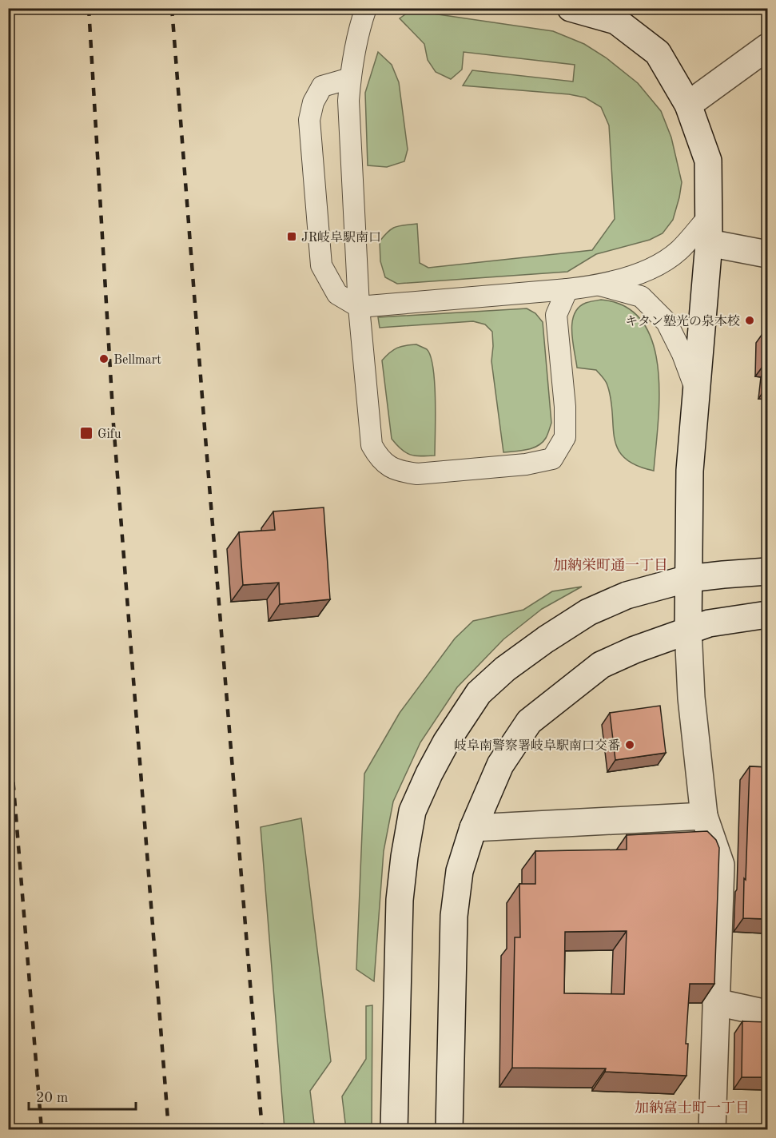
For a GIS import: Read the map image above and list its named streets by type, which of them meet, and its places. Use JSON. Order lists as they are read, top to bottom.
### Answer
{
  "districts": ["加納栄町通一丁目", "加納富士町一丁目"],
  "places": {
    "transit": ["JR岐阜駅南口", "Gifu"],
    "other": ["キタン塾光の泉本校", "Bellmart", "岐阜南警察署岐阜駅南口交番"]
  },
  "scale_bar": "20 m"
}
